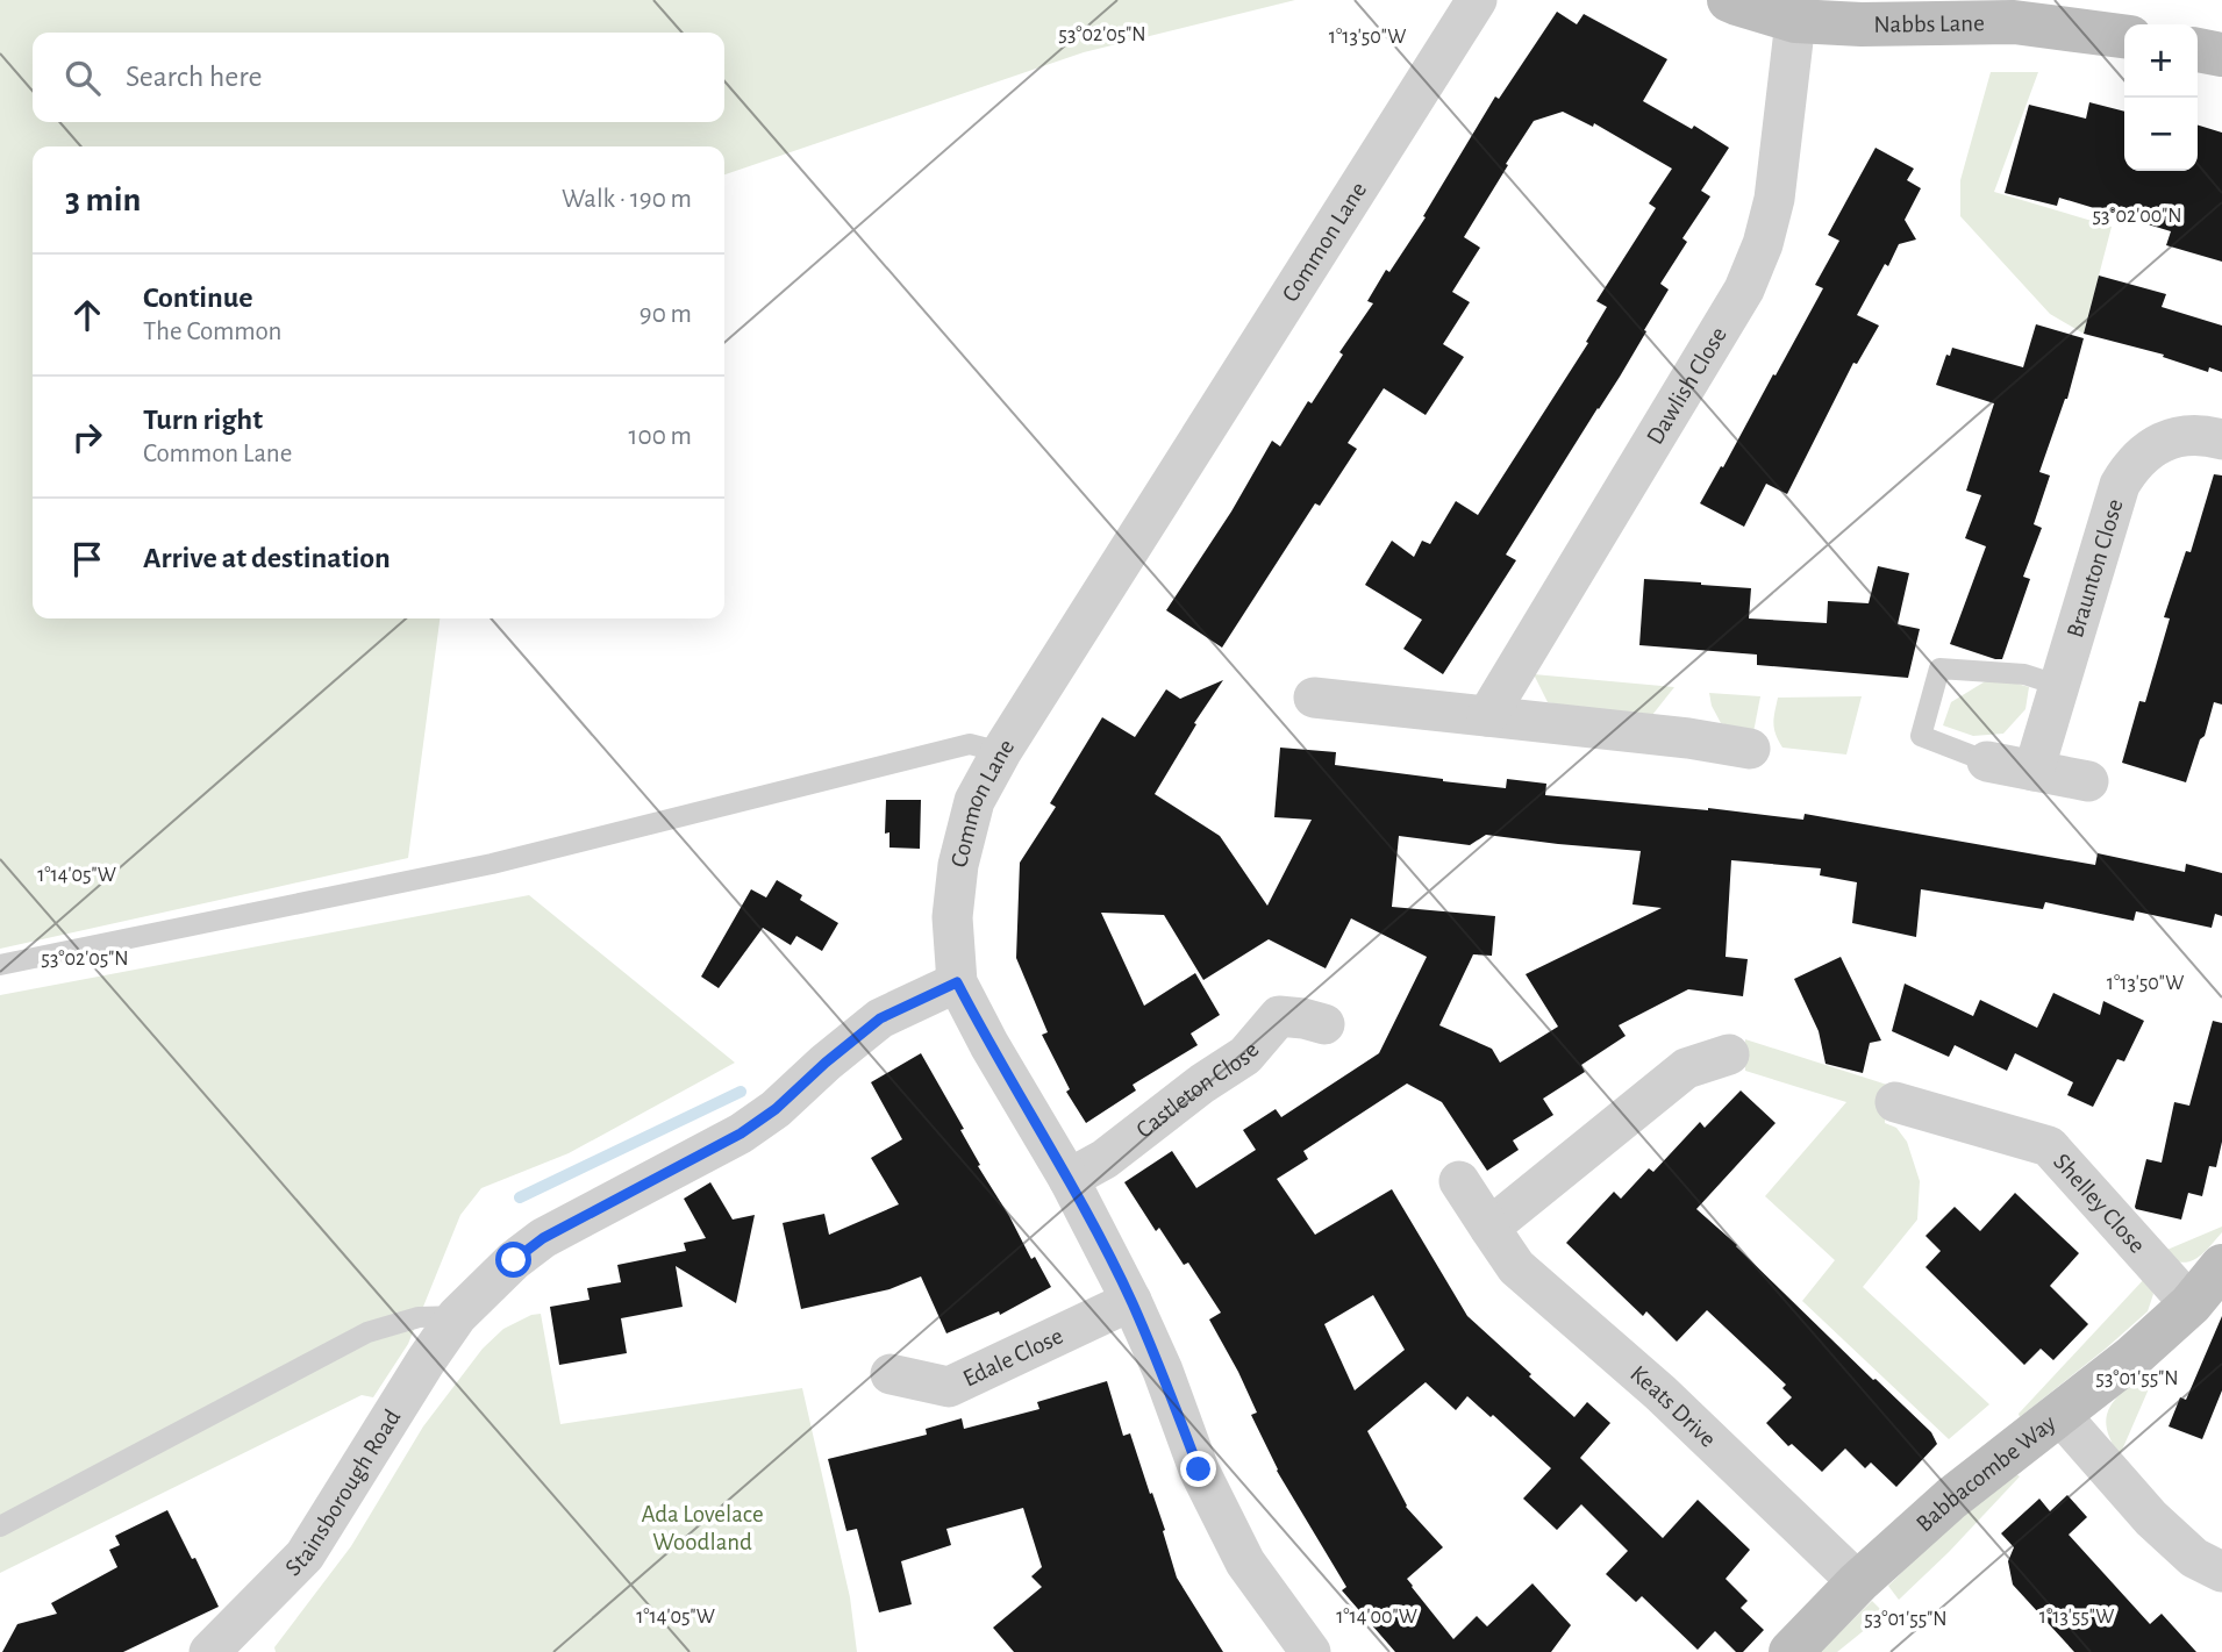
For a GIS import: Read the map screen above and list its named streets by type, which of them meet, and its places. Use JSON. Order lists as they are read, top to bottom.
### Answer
{
  "streets": {
    "street": [
      "Nabbs Lane",
      "Common Lane",
      "Dawlish Close",
      "Braunton Close",
      "Castleton Close",
      "Shelley Close",
      "Edale Close",
      "Keats Drive",
      "Babbacombe Way",
      "Stainsborough Road"
    ]
  },
  "crossings": [
    ["Nabbs Lane", "Dawlish Close"],
    ["Common Lane", "Castleton Close"],
    ["Common Lane", "Edale Close"],
    ["Common Lane", "Stainsborough Road"],
    ["Shelley Close", "Babbacombe Way"],
    ["Keats Drive", "Babbacombe Way"]
  ],
  "parks": ["Ada Lovelace Woodland"],
  "page": {
    "map_buttons": ["+", "−"],
    "search": "Search here",
    "heading": ["3 min", "Walk · 190 m"],
    "list": [
      ["Continue", "The Common", "90 m"],
      ["Turn right", "Common Lane", "100 m"],
      "Arrive at destination"
    ]
  },
  "coordinates": [
    "53°02'05\"N",
    "1°13'50\"W",
    "53°02'00\"N",
    "1°14'05\"W",
    "53°01'55\"N",
    "1°14'00\"W",
    "1°13'55\"W"
  ]
}
